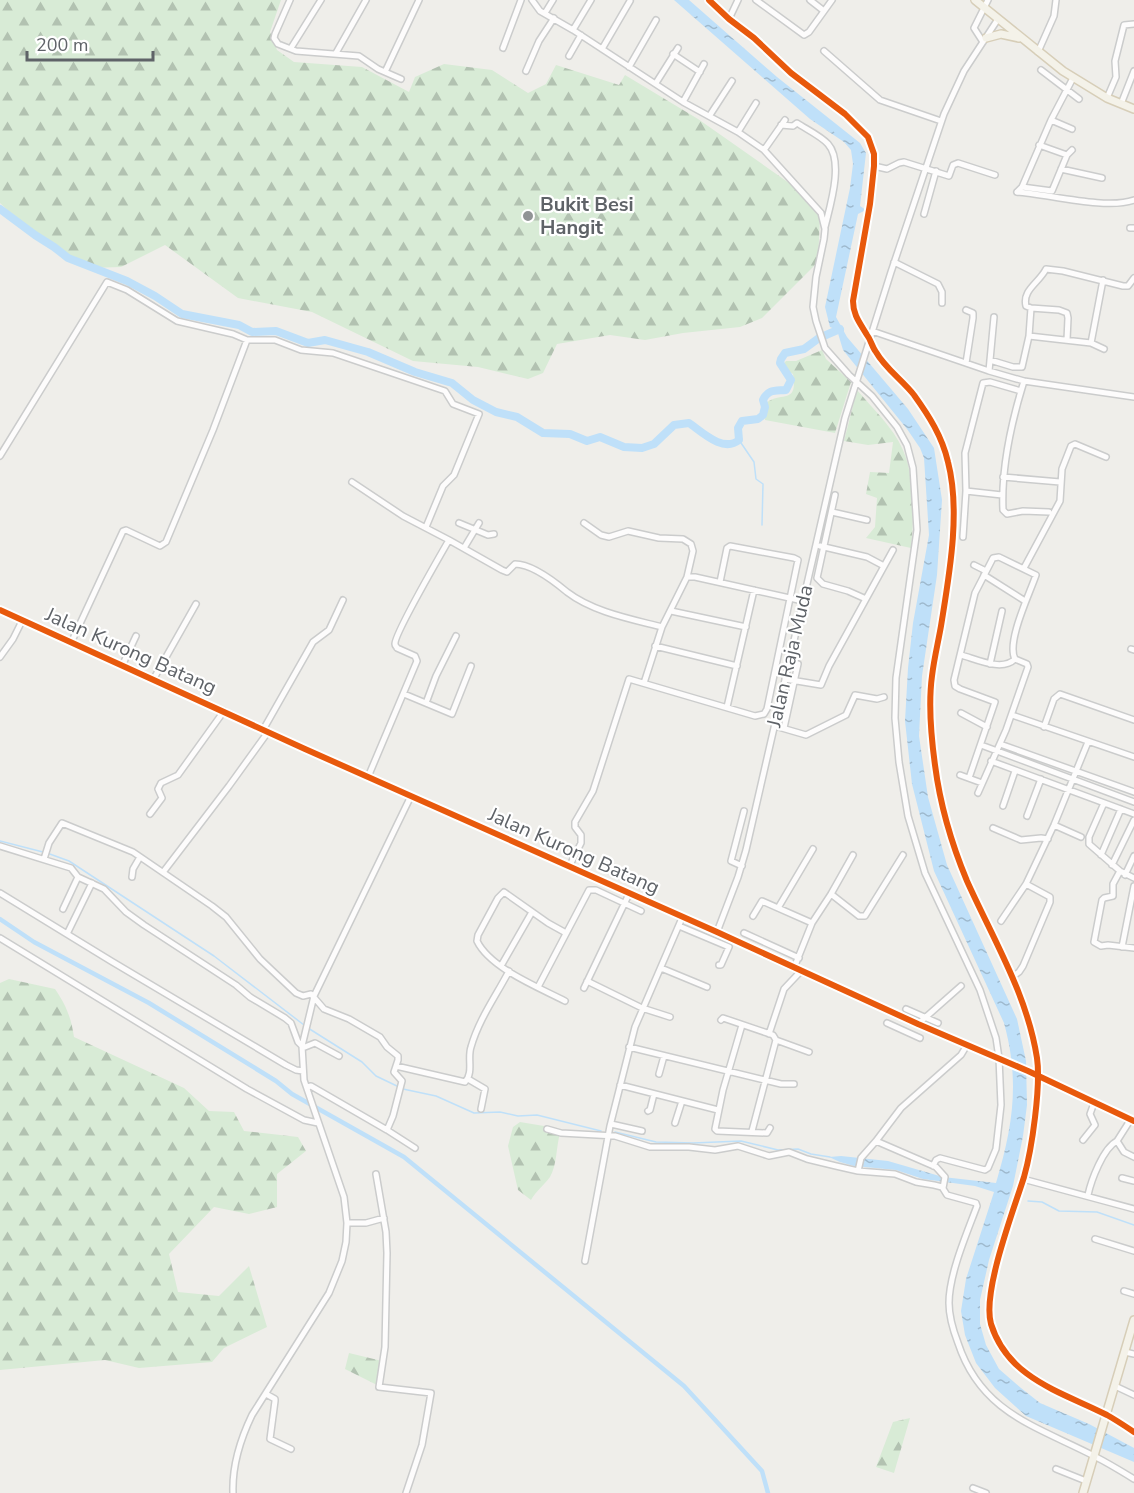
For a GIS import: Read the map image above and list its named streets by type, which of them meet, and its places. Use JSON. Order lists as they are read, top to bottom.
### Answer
{
  "streets": {
    "street": ["Jalan Kurong Batang", "Jalan Raja Muda"]
  },
  "crossings": [
    ["Jalan Kurong Batang", "Jalan Raja Muda"]
  ],
  "places": ["Bukit Besi Hangit"],
  "scale_bar": "200 m"
}
